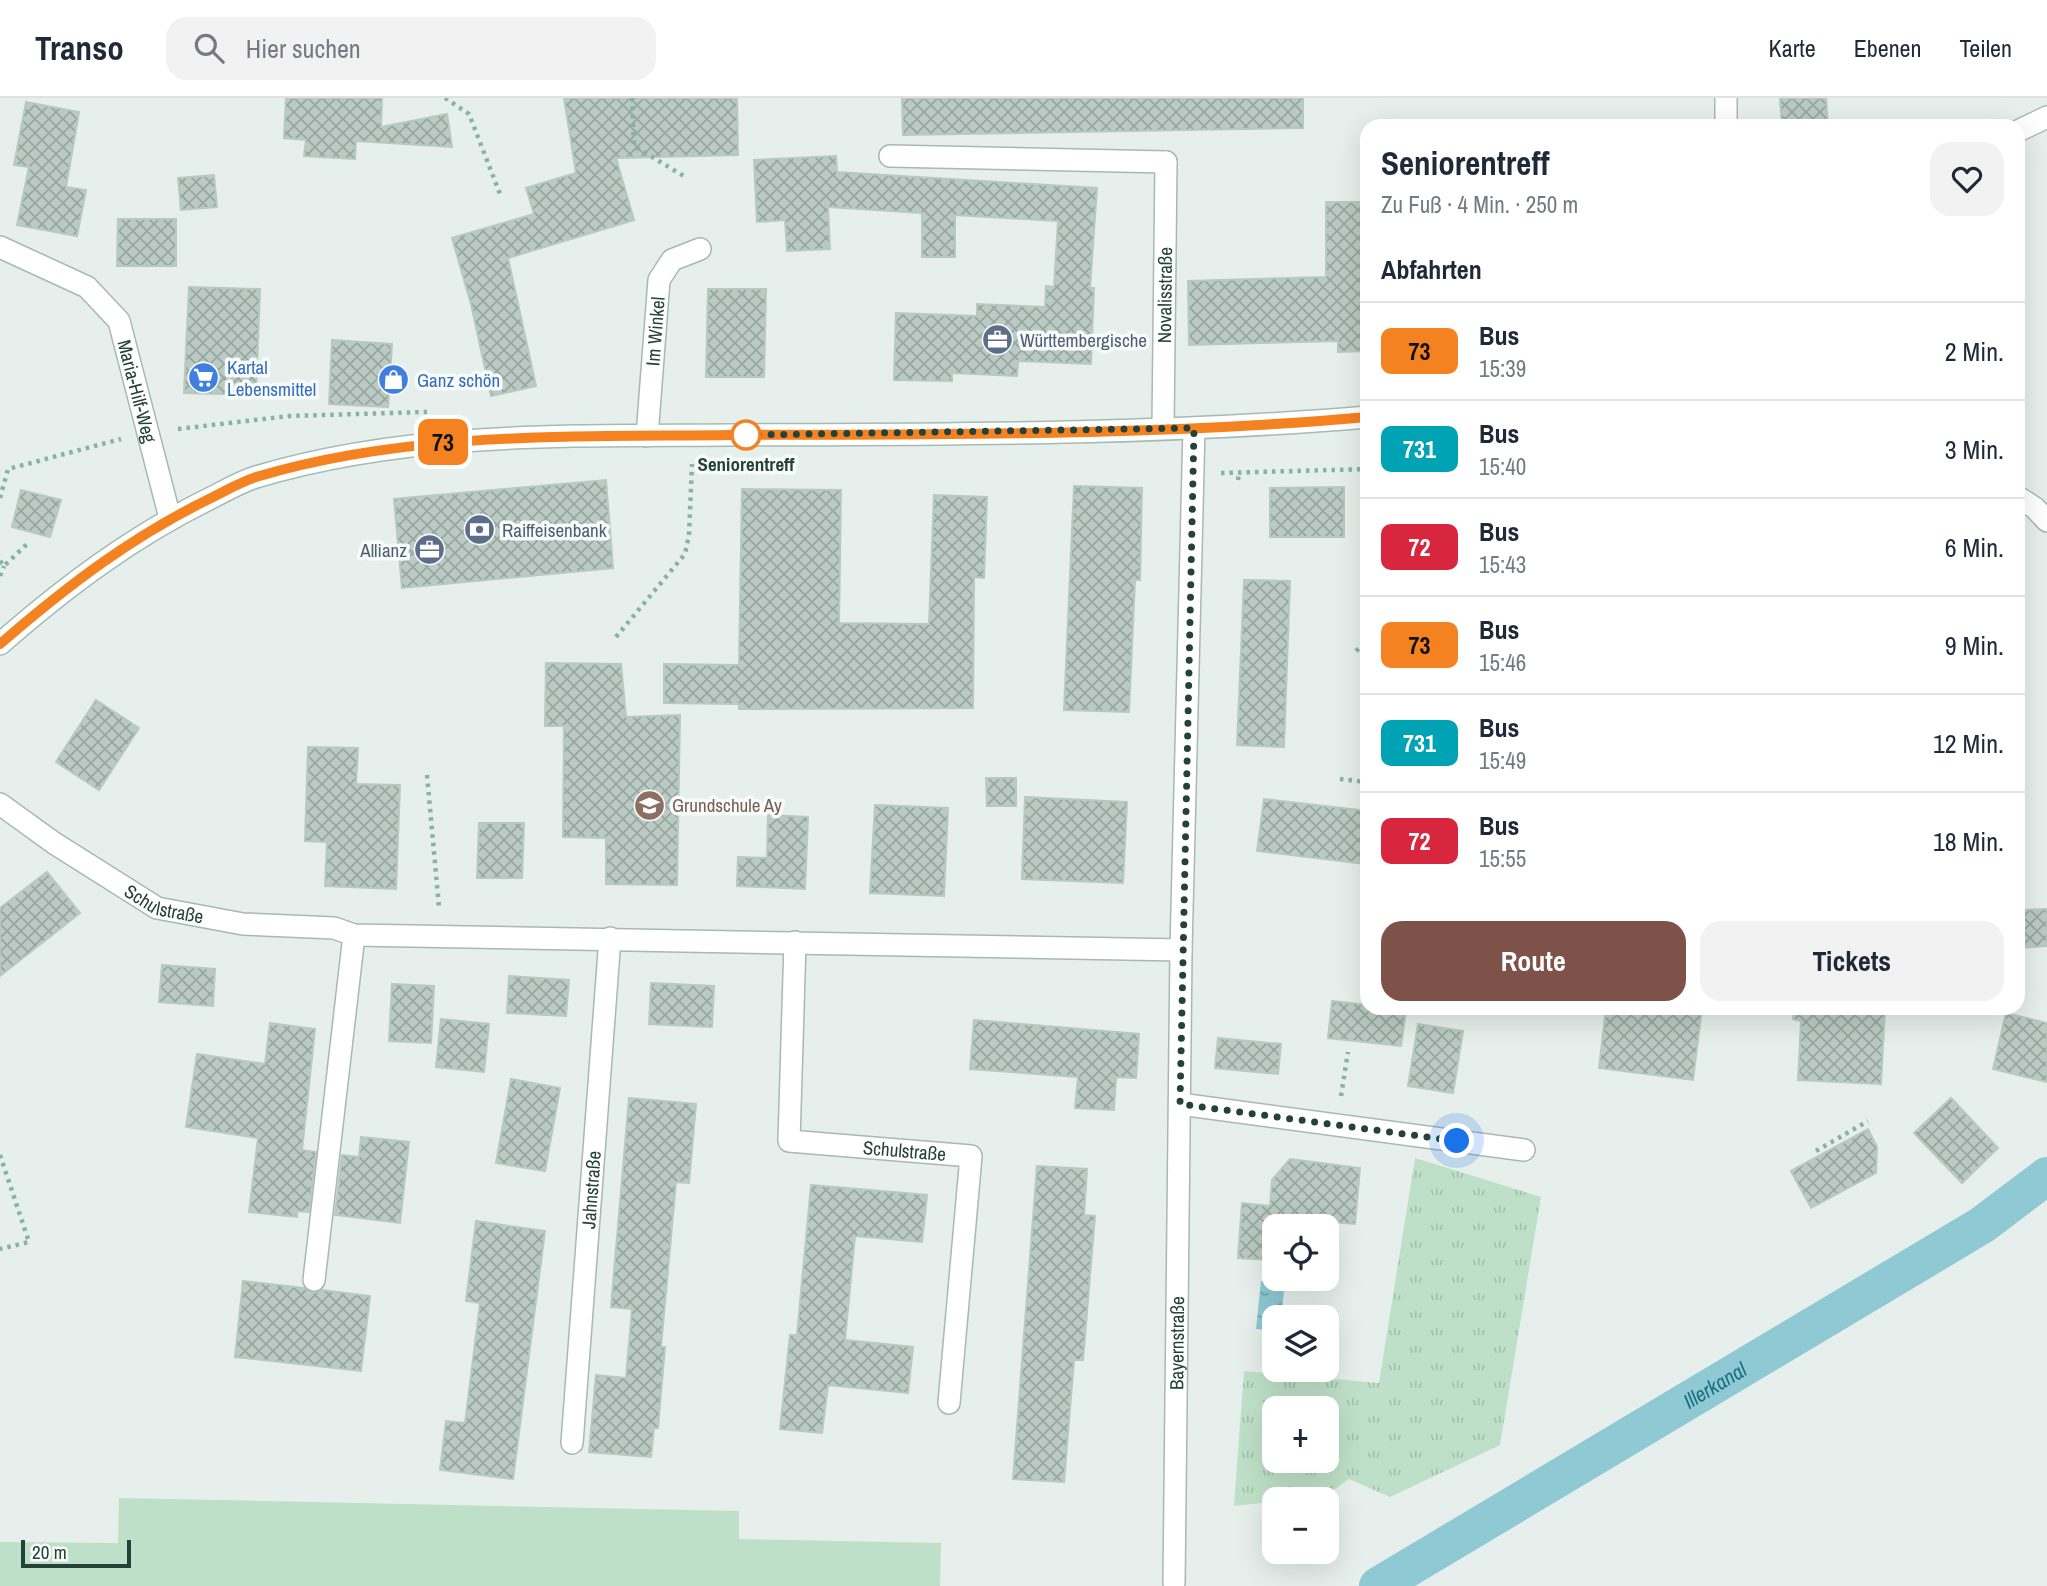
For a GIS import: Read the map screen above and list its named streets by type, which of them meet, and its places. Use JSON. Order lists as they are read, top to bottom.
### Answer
{
  "streets": {
    "street": [
      "Novalisstraße",
      "Im Winkel",
      "Maria-Hilf-Weg",
      "Schulstraße",
      "Jahnstraße",
      "Bayernstraße"
    ]
  },
  "crossings": [
    ["Schulstraße", "Jahnstraße"],
    ["Schulstraße", "Bayernstraße"]
  ],
  "water": ["Illerkanal"],
  "places": {
    "office": ["Württembergische", "Allianz"],
    "supermarket": ["Kartal Lebensmittel"],
    "shop": ["Ganz schön"],
    "other": ["Seniorentreff"],
    "bank": ["Raiffeisenbank"],
    "school or university": ["Grundschule Ay"]
  },
  "lines": ["bus line 73"],
  "scale_bar": "20 m",
  "page": {
    "header": "Transo",
    "search": "Hier suchen",
    "nav": ["Karte", "Ebenen", "Teilen"],
    "on_map": "73",
    "heading": [
      ["Seniorentreff", "Zu Fuß · 4 Min. · 250 m"],
      "Abfahrten"
    ],
    "list": [
      {
        "mark": "73",
        "name": "Bus",
        "note": "15:39",
        "value": "2 Min."
      },
      {
        "mark": "731",
        "name": "Bus",
        "note": "15:40",
        "value": "3 Min."
      },
      {
        "mark": "72",
        "name": "Bus",
        "note": "15:43",
        "value": "6 Min."
      },
      {
        "mark": "73",
        "name": "Bus",
        "note": "15:46",
        "value": "9 Min."
      },
      {
        "mark": "731",
        "name": "Bus",
        "note": "15:49",
        "value": "12 Min."
      },
      {
        "mark": "72",
        "name": "Bus",
        "note": "15:55",
        "value": "18 Min."
      }
    ],
    "buttons": ["Route", "Tickets"],
    "map_buttons": ["+", "−"],
    "scale": "20 m"
  }
}
